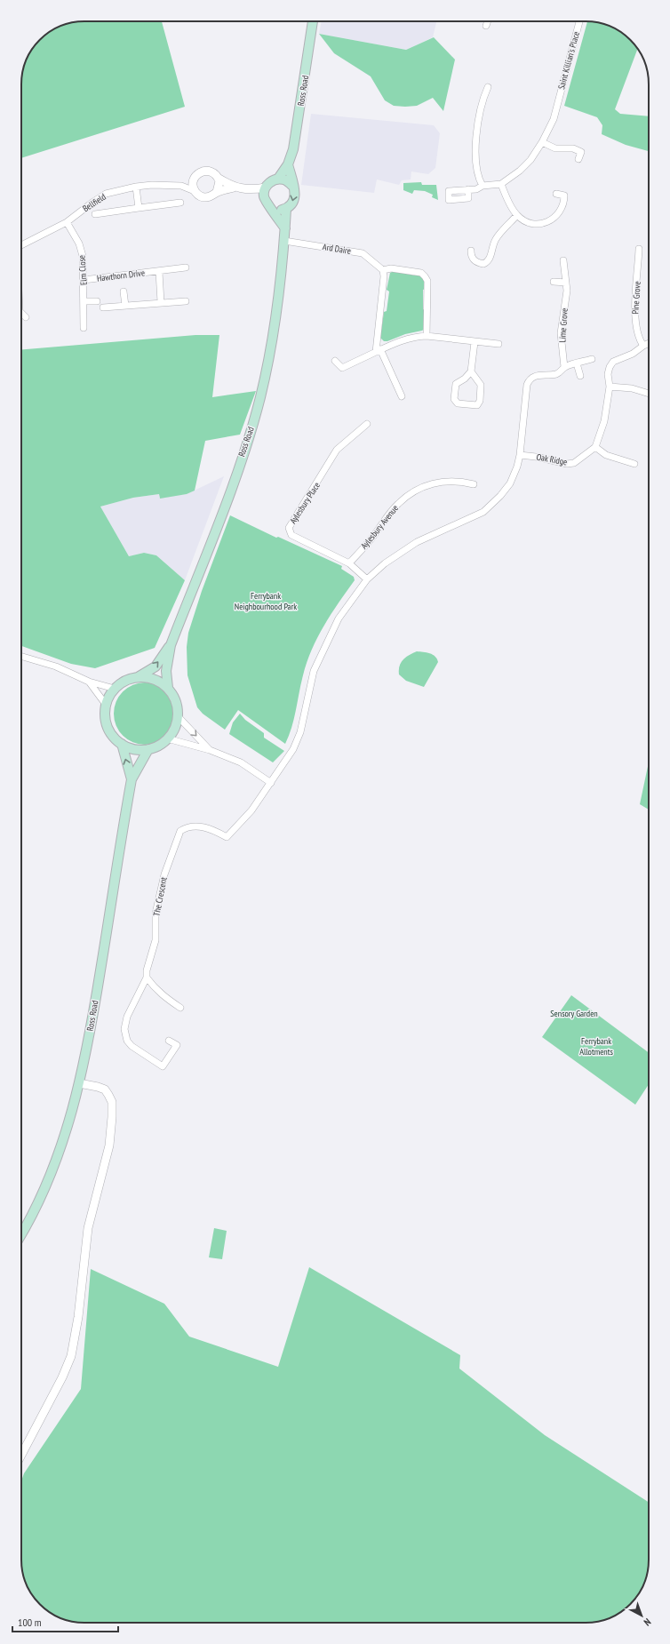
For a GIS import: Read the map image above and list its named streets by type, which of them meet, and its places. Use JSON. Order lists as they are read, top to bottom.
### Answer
{
  "streets": {
    "main road": ["Ross Road"],
    "street": [
      "Saint Killian's Place",
      "Bellfield",
      "Ard Daire",
      "Elm Close",
      "Hawthorn Drive",
      "Pine Grove",
      "Lime Grove",
      "Oak Ridge",
      "Aylesbury Place",
      "Aylesbury Avenue",
      "The Crescent"
    ]
  },
  "crossings": [
    ["Ross Road", "Ard Daire"],
    ["Bellfield", "Elm Close"],
    ["Elm Close", "Hawthorn Drive"],
    ["Aylesbury Place", "Aylesbury Avenue"]
  ],
  "parks": ["Ferrybank Neighbourhood Park", "Sensory Garden", "Ferrybank Allotments"],
  "scale_bar": "100 m",
  "north": "bottom right"
}
